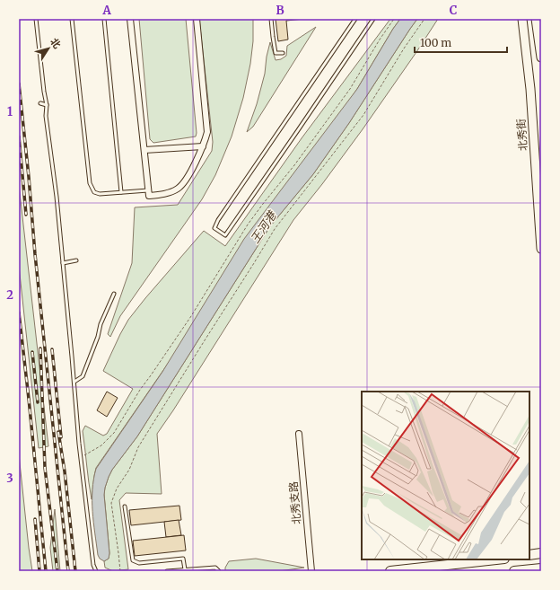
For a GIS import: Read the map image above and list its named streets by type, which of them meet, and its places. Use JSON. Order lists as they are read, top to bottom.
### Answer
{
  "streets": {
    "main road": ["北秀街"],
    "street": ["北秀支路"]
  },
  "water": ["王河港"],
  "scale_bar": "100 m",
  "north": "top right",
  "grid": {
    "columns": ["A", "B", "C"],
    "rows": ["1", "2", "3"]
  }
}
